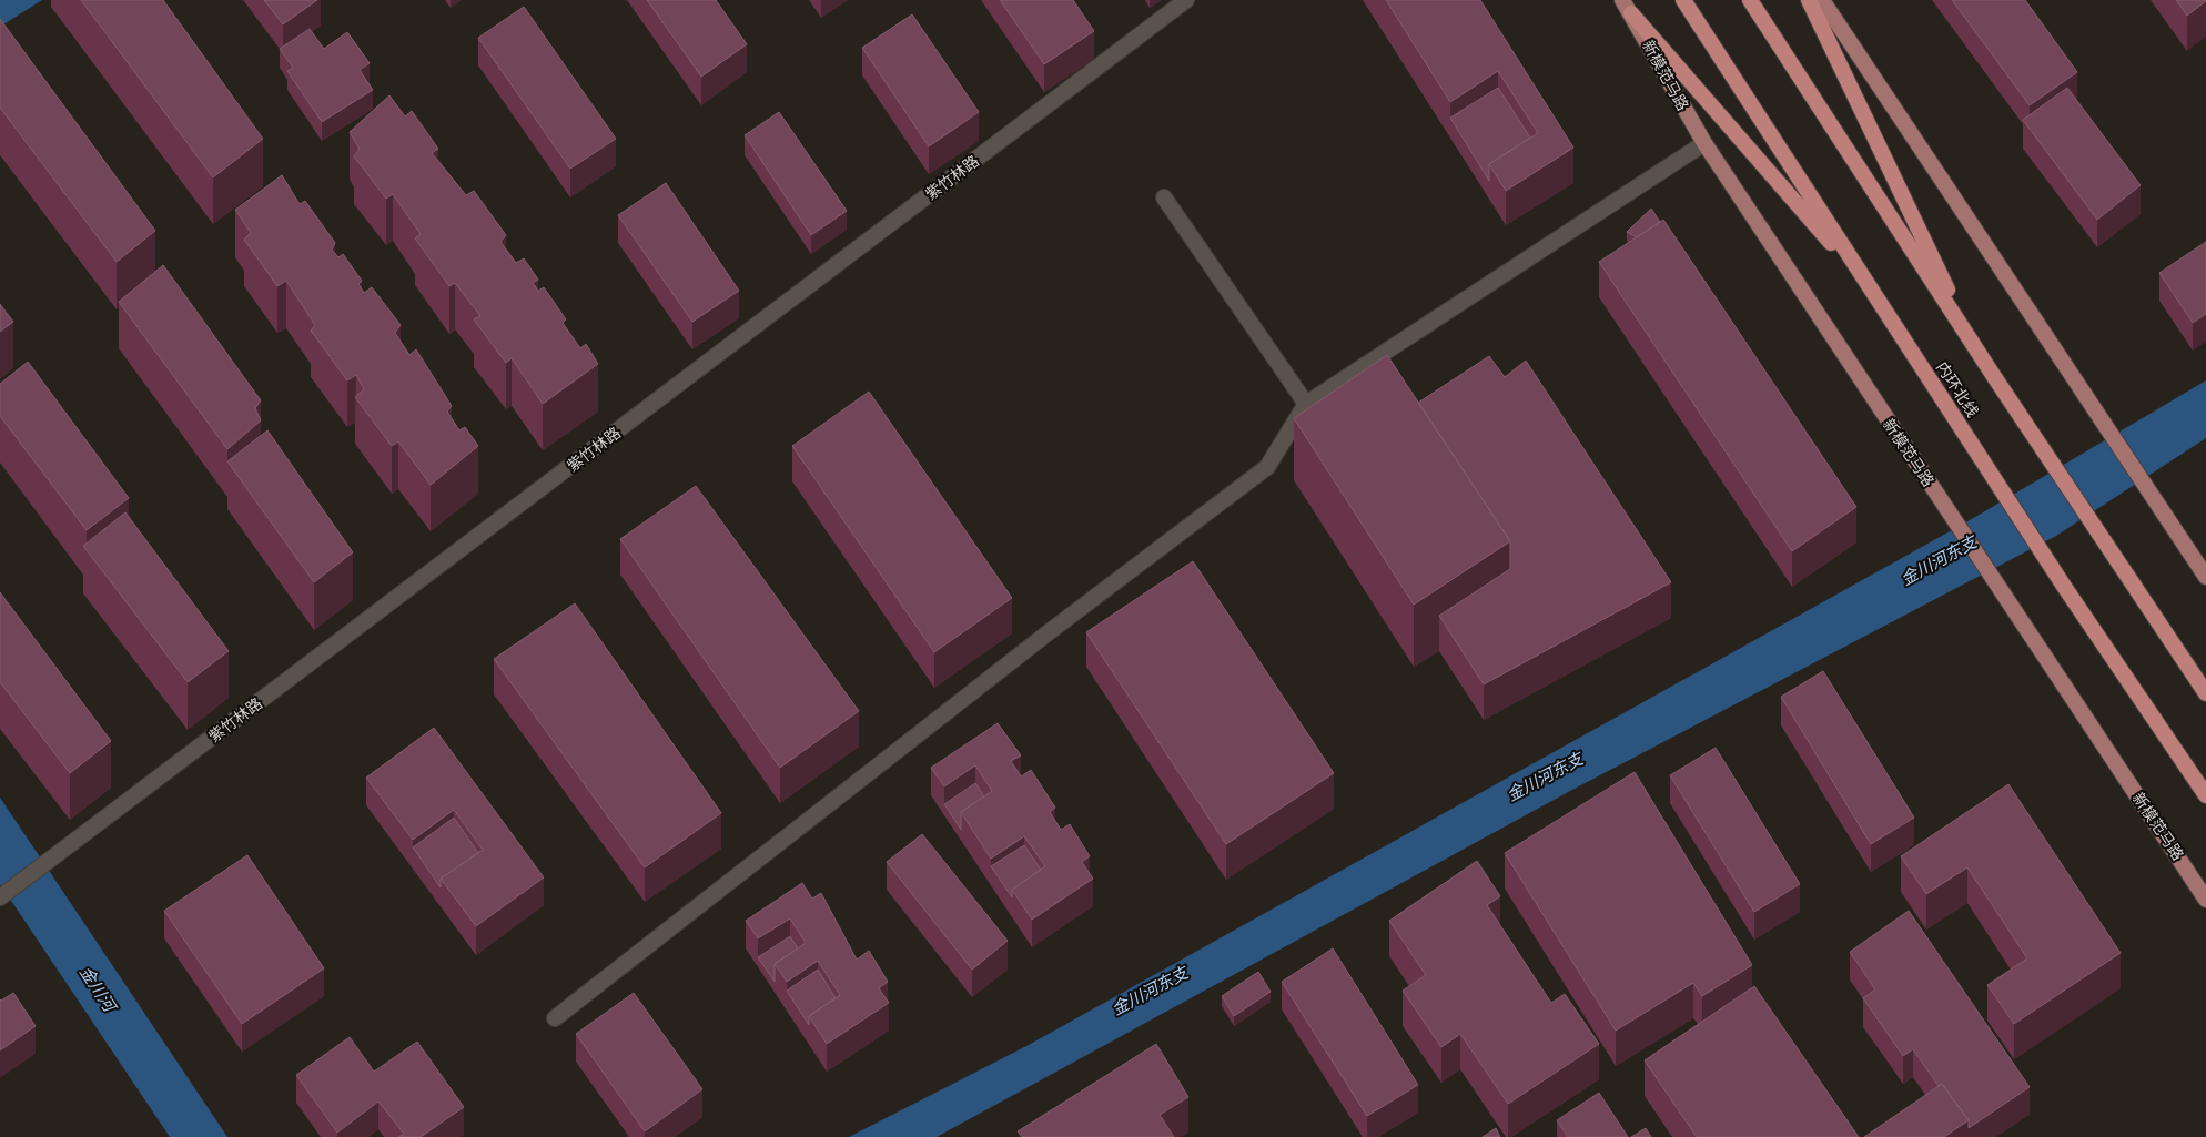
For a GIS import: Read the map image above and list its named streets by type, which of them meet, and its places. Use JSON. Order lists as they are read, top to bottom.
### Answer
{
  "streets": {
    "highway": ["内环北线"],
    "main road": ["新模范马路"],
    "street": ["紫竹林路"]
  },
  "water": ["金川河东支", "金川河"]
}
